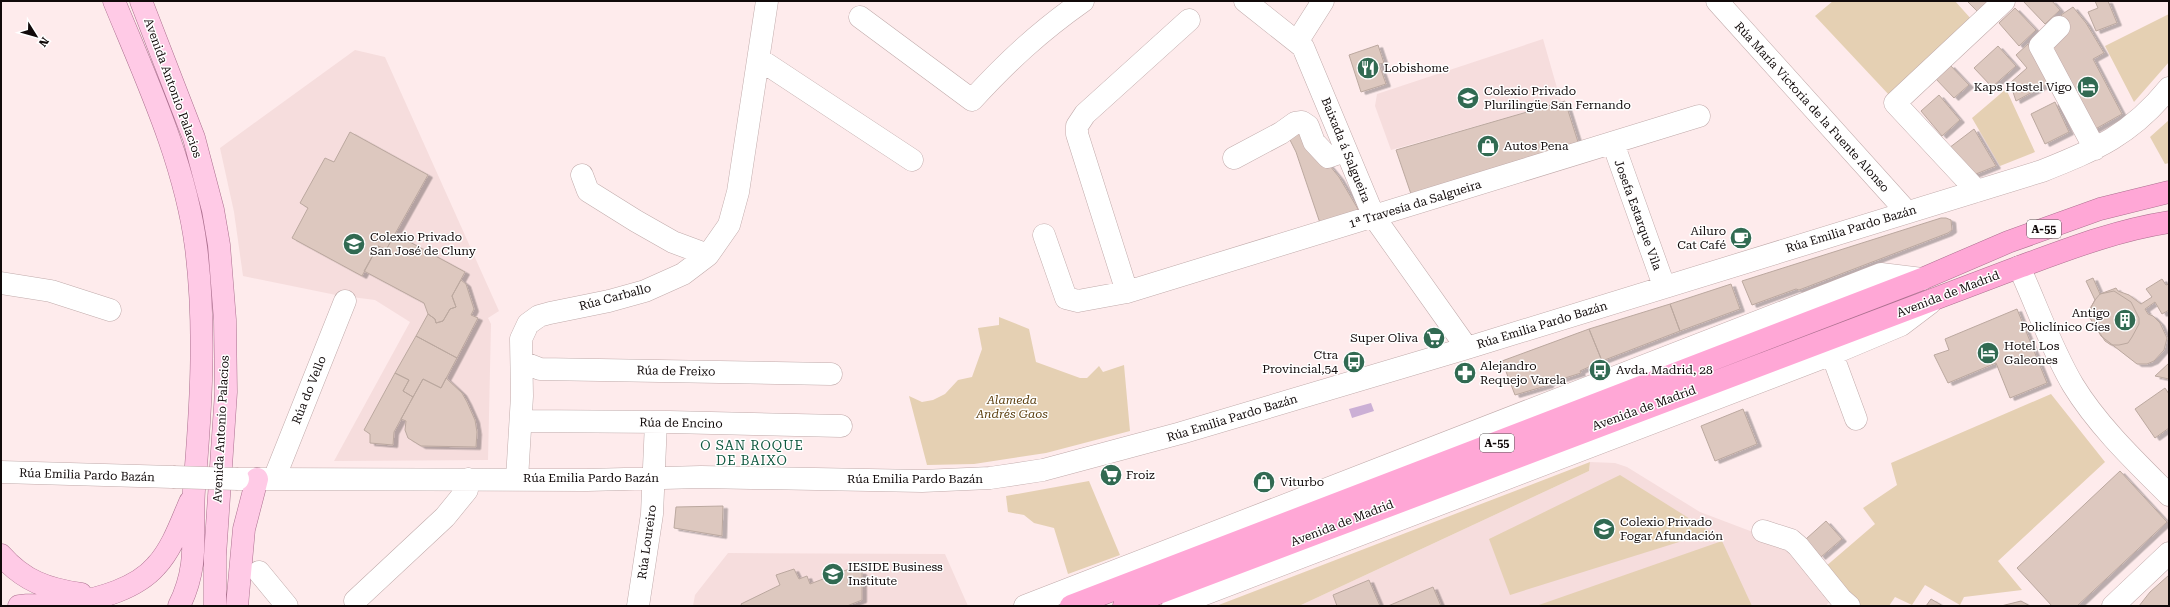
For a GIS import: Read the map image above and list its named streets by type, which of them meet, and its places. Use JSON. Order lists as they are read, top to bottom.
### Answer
{
  "streets": {
    "highway": ["A-55", "Avenida de Madrid"],
    "main road": ["Avenida Antonio Palacios"],
    "street": [
      "Rúa María Victoria de la Fuente Alonso",
      "Baixada á Salgueira",
      "1ª Travesía da Salgueira",
      "Josefa Estarque Vila",
      "Rúa Emilia Pardo Bazán",
      "Rúa Carballo",
      "Rúa de Freixo",
      "Rúa do Vello",
      "Rúa de Encino",
      "Rúa Loureiro"
    ]
  },
  "crossings": [
    ["Rúa María Victoria de la Fuente Alonso", "Rúa Emilia Pardo Bazán"],
    ["Baixada á Salgueira", "1ª Travesía da Salgueira"],
    ["Baixada á Salgueira", "Rúa Emilia Pardo Bazán"],
    ["1ª Travesía da Salgueira", "Josefa Estarque Vila"],
    ["Josefa Estarque Vila", "Rúa Emilia Pardo Bazán"],
    ["Rúa Emilia Pardo Bazán", "Rúa Carballo"],
    ["Rúa Emilia Pardo Bazán", "Rúa do Vello"],
    ["Rúa Emilia Pardo Bazán", "Rúa Loureiro"],
    ["Rúa Carballo", "Rúa de Freixo"],
    ["Rúa Carballo", "Rúa de Encino"],
    ["Rúa de Encino", "Rúa Loureiro"]
  ],
  "districts": ["O SAN ROQUE DE BAIXO"],
  "parks": ["Alameda Andrés Gaos"],
  "places": {
    "restaurant": ["Lobishome"],
    "hotel": ["Kaps Hostel Vigo", "Hotel Los Galeones"],
    "school or university": [
      "Colexio Privado Plurilingüe San Fernando",
      "Colexio Privado San José de Cluny",
      "Colexio Privado Fogar Afundación",
      "IESIDE Business Institute"
    ],
    "shop": ["Autos Pena", "Viturbo"],
    "cafe": ["Ailuro Cat Café"],
    "building": ["Antigo Policlínico Cíes"],
    "supermarket": ["Super Oliva", "Froiz"],
    "bus stop": ["Ctra Provincial,54", "Avda. Madrid, 28"],
    "pharmacy": ["Alejandro Requejo Varela"]
  },
  "north": "bottom right"
}
